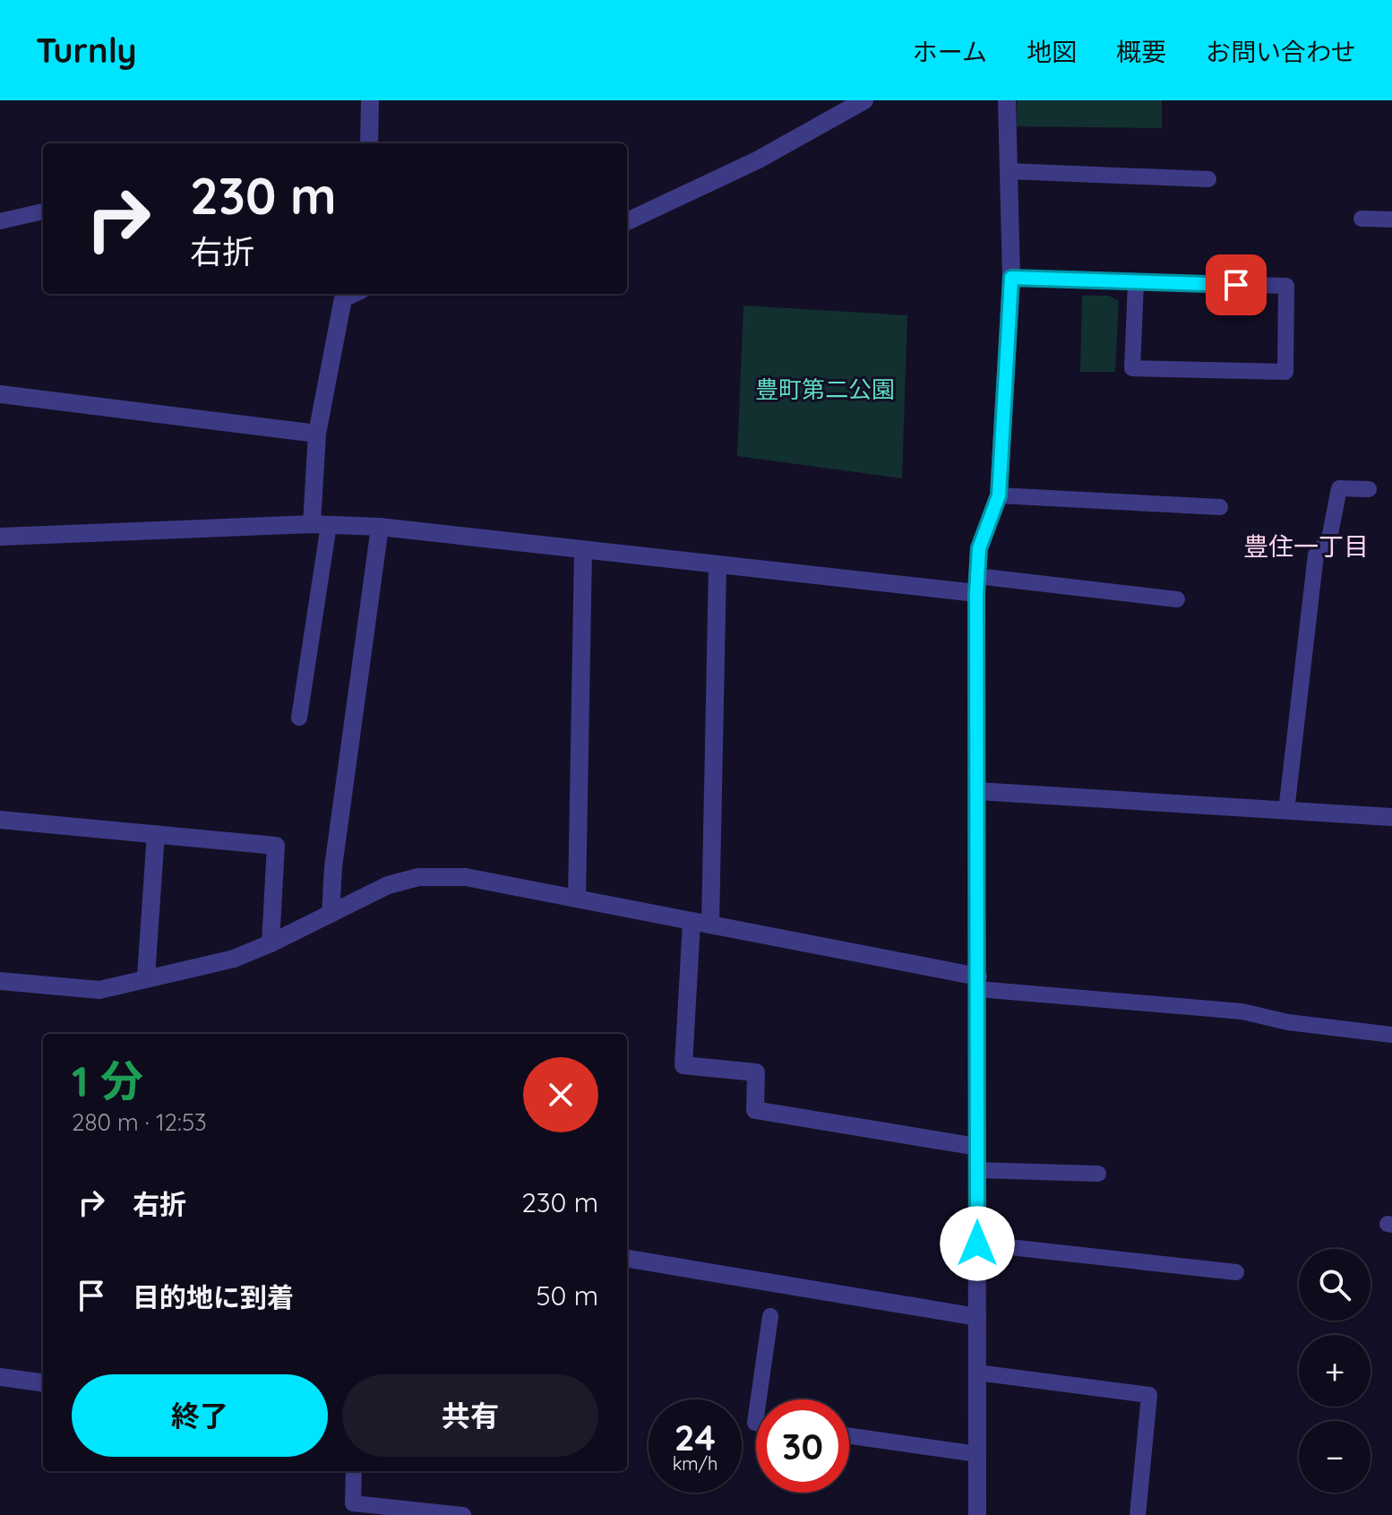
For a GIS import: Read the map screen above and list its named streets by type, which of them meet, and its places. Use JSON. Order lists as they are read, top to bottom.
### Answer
{
  "districts": ["豊住一丁目"],
  "parks": ["豊町第二公園"],
  "page": {
    "header": "Turnly",
    "nav": [
      "ホーム",
      "地図",
      "概要",
      "お問い合わせ"
    ],
    "turn": ["230 m", "右折"],
    "heading": ["1 分", "280 m · 12:53"],
    "list": [
      {
        "name": "右折",
        "value": "230 m"
      },
      {
        "name": "目的地に到着",
        "value": "50 m"
      }
    ],
    "map_buttons": ["+", "−"],
    "buttons": ["終了", "共有"],
    "speed": "24 km/h",
    "limit": "30"
  }
}
